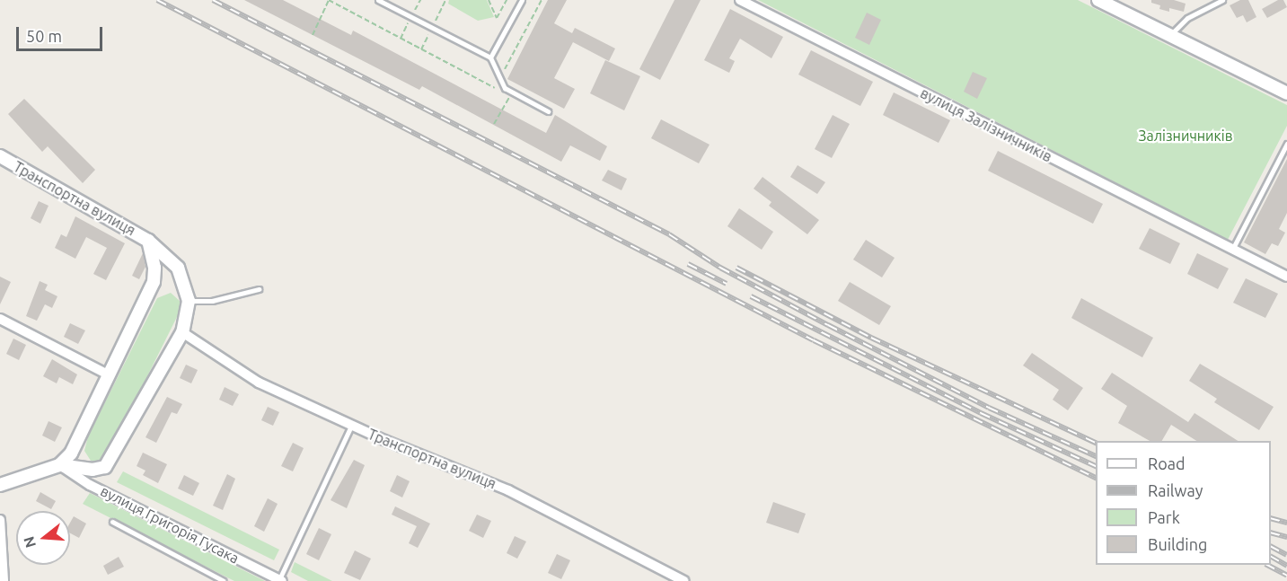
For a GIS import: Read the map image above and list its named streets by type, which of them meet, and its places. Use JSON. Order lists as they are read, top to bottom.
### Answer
{
  "streets": {
    "street": ["вулиця Залізничників", "Транспортна вулиця", "вулиця Григорія Гусака"]
  },
  "crossings": [
    ["Транспортна вулиця", "вулиця Григорія Гусака"]
  ],
  "parks": ["Залізничників"],
  "legend": [
    "Road",
    "Railway",
    "Park",
    "Building"
  ],
  "scale_bar": "50 m",
  "north": "left"
}
